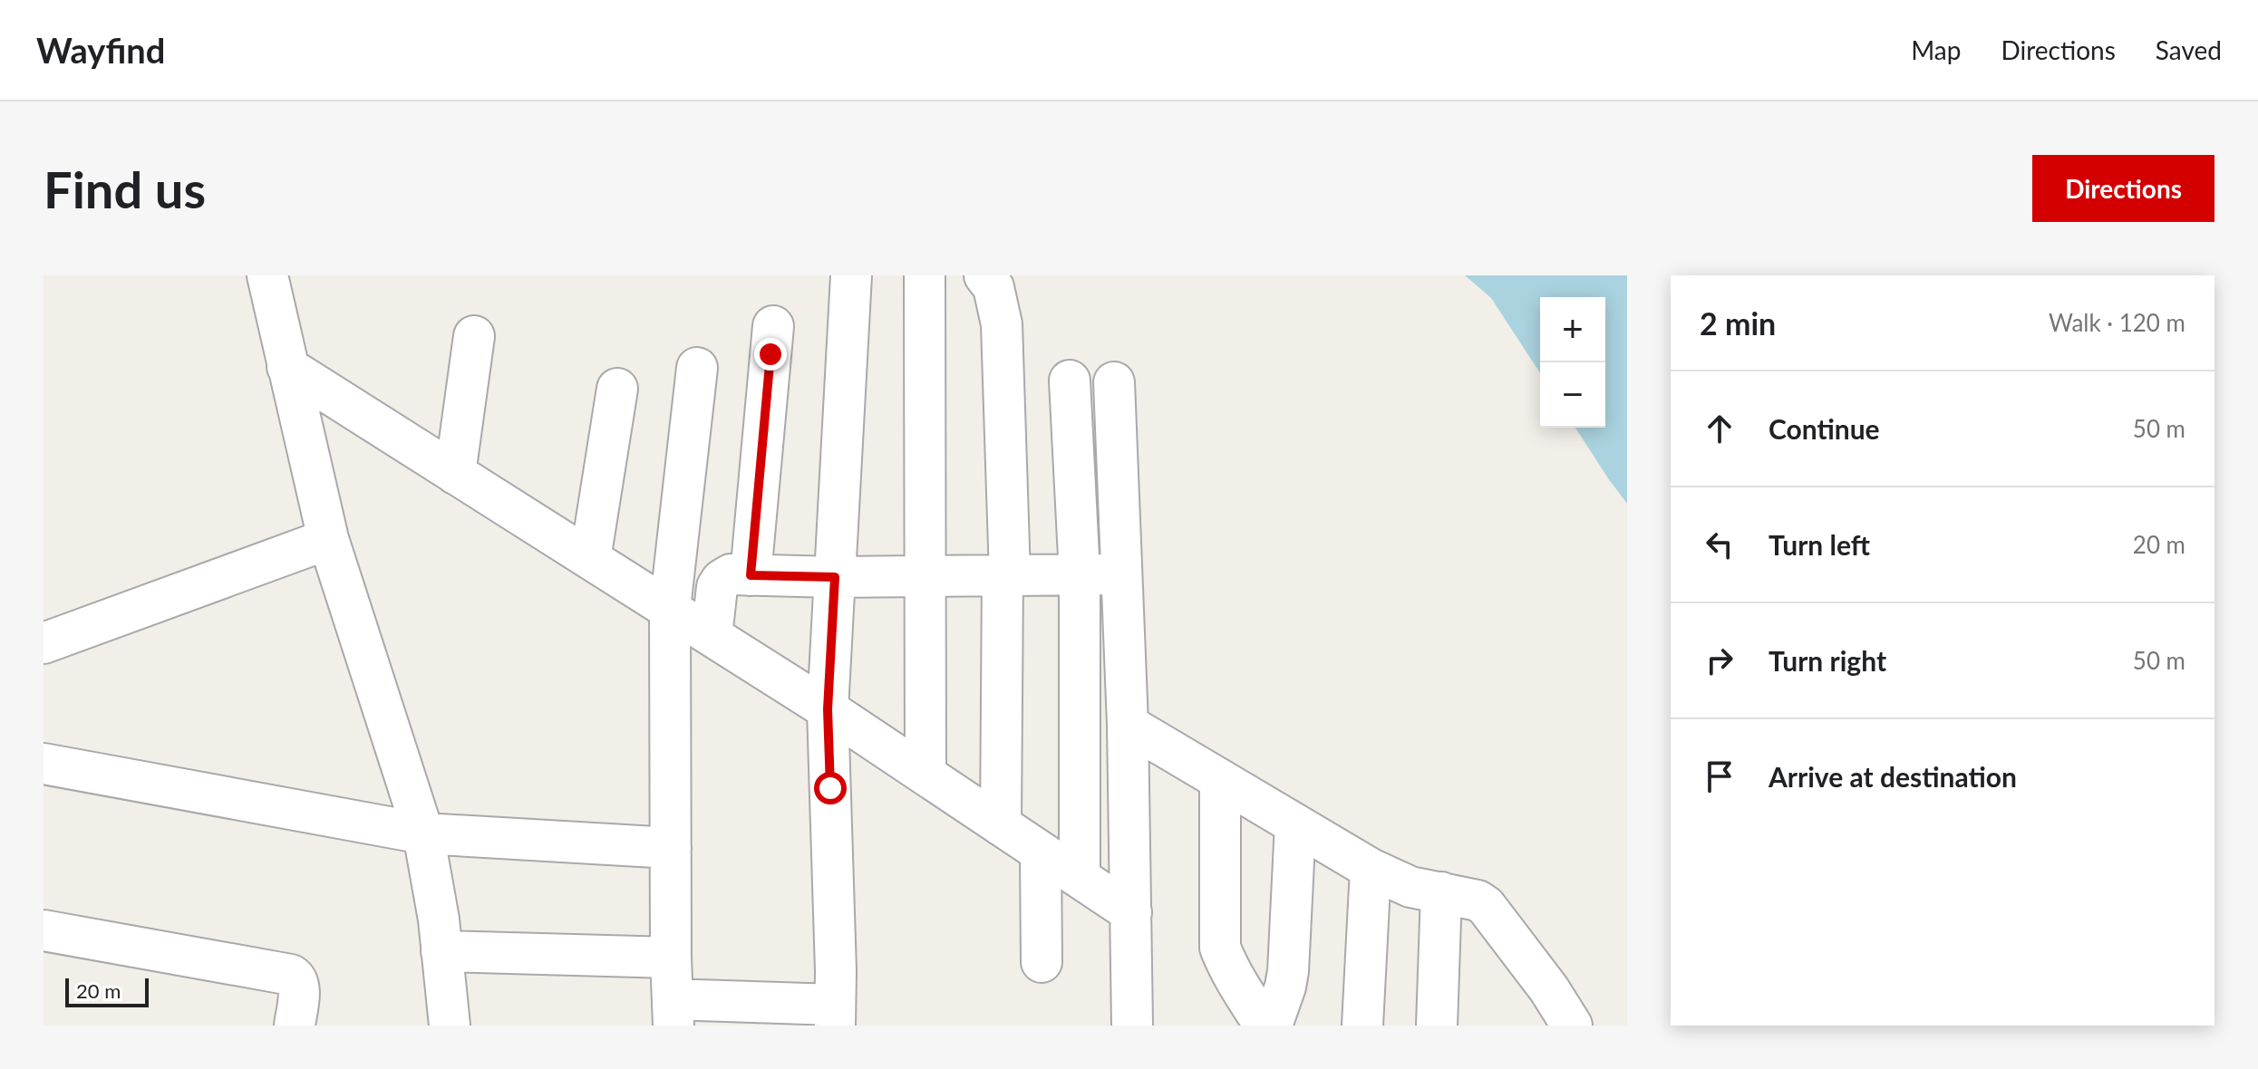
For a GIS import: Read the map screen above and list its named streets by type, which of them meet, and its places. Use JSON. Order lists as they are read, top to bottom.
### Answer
{
  "scale_bar": "20 m",
  "page": {
    "header": "Wayfind",
    "nav": ["Map", "Directions", "Saved"],
    "buttons": "Directions",
    "title": "Find us",
    "heading": ["2 min", "Walk · 120 m"],
    "map_buttons": ["+", "−"],
    "list": [
      ["Continue", "50 m"],
      ["Turn left", "20 m"],
      ["Turn right", "50 m"],
      "Arrive at destination"
    ],
    "scale": "20 m"
  }
}
